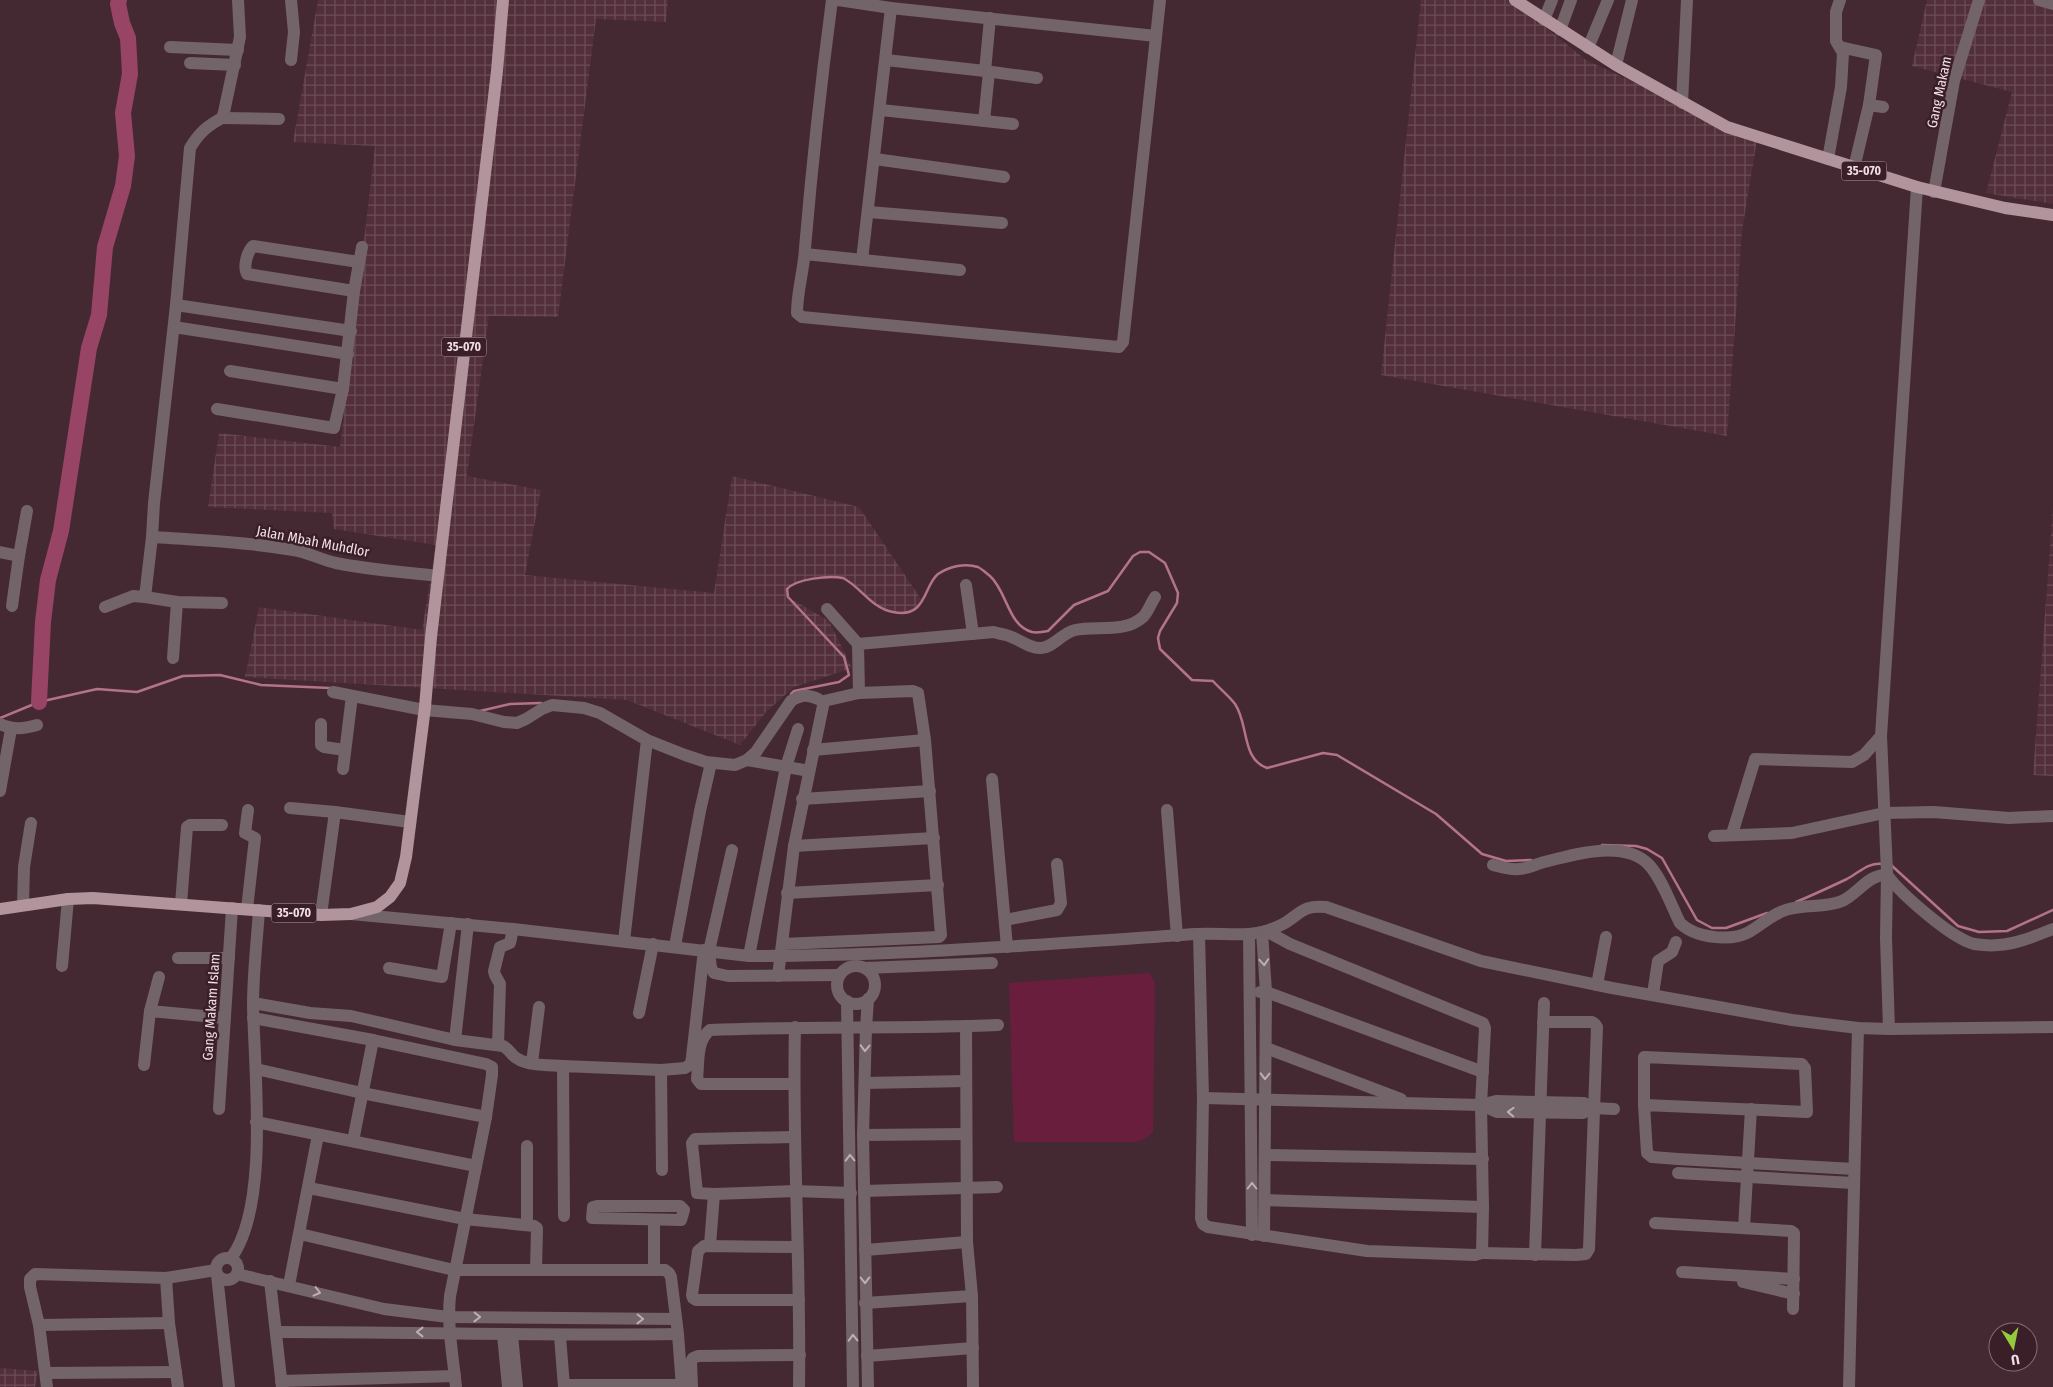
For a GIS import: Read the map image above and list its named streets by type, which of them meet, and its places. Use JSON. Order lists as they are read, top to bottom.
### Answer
{
  "streets": {
    "main road": ["35-070"],
    "street": ["Gang Makam", "Jalan Mbah Muhdlor", "Gang Makam Islam"]
  },
  "crossings": [
    ["Gang Makam", "35-070"],
    ["35-070", "Jalan Mbah Muhdlor"],
    ["35-070", "Gang Makam Islam"]
  ],
  "north": "bottom"
}
